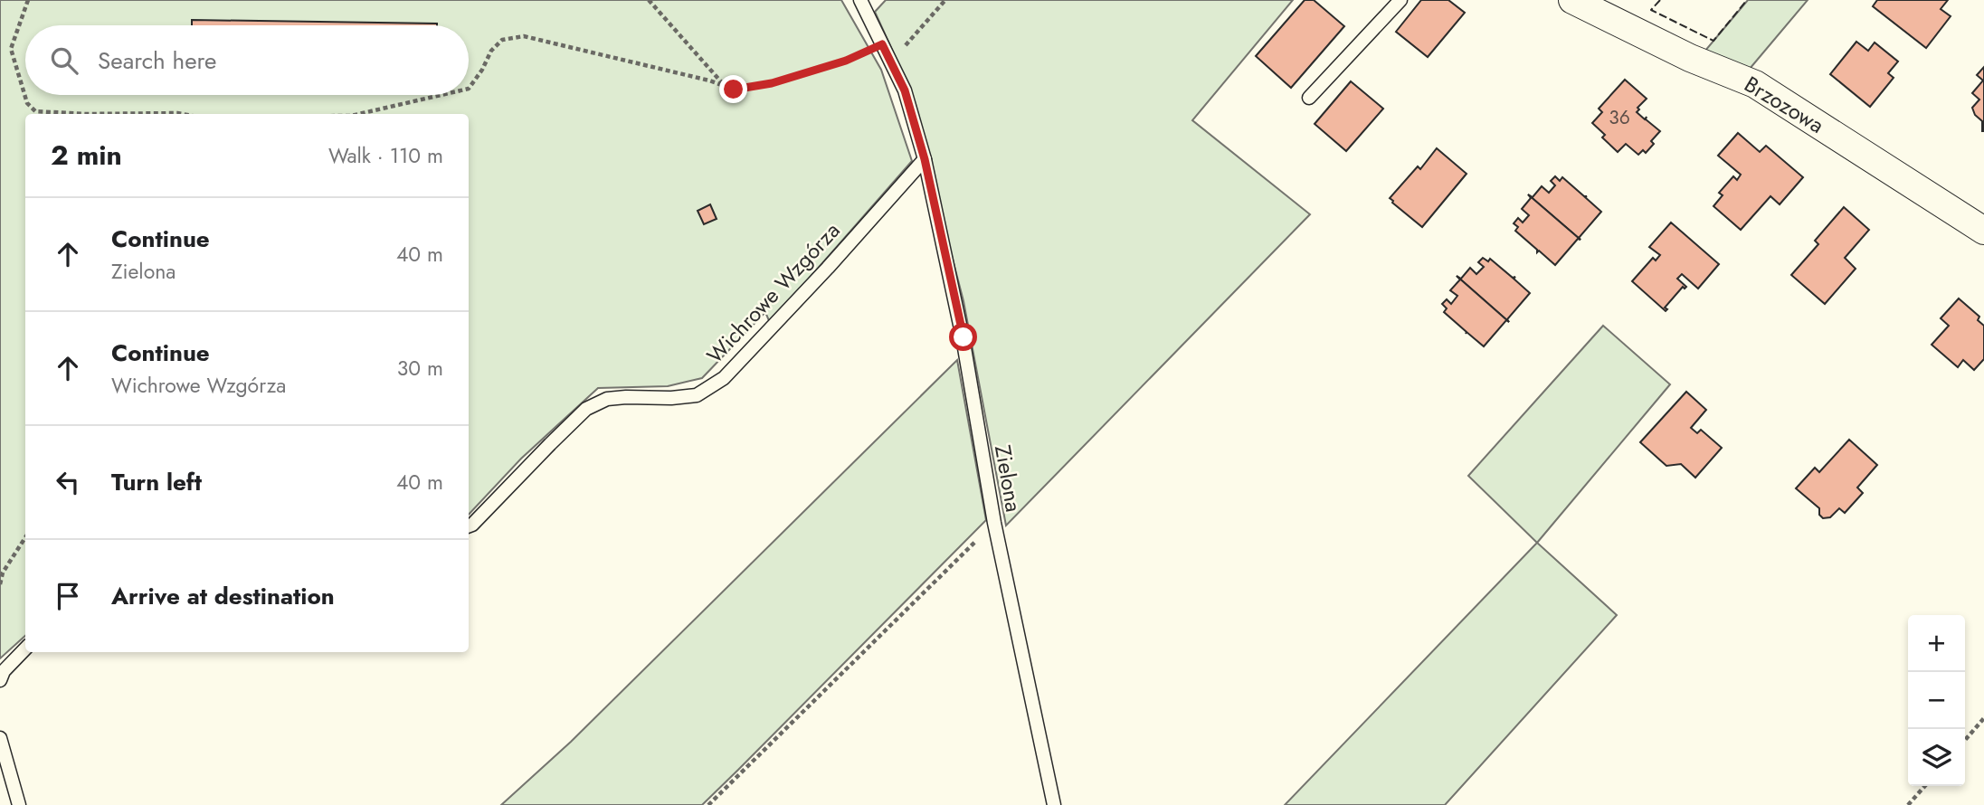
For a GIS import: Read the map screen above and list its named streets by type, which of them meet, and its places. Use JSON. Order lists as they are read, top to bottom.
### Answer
{
  "streets": {
    "street": ["Brzozowa"],
    "lane": ["Wichrowe Wzgórza", "Zielona"]
  },
  "crossings": [
    ["Wichrowe Wzgórza", "Zielona"]
  ],
  "house_numbers": ["36"],
  "page": {
    "search": "Search here",
    "heading": ["2 min", "Walk · 110 m"],
    "list": [
      ["Continue", "Zielona", "40 m"],
      ["Continue", "Wichrowe Wzgórza", "30 m"],
      ["Turn left", "40 m"],
      "Arrive at destination"
    ],
    "map_buttons": ["+", "−"]
  }
}
